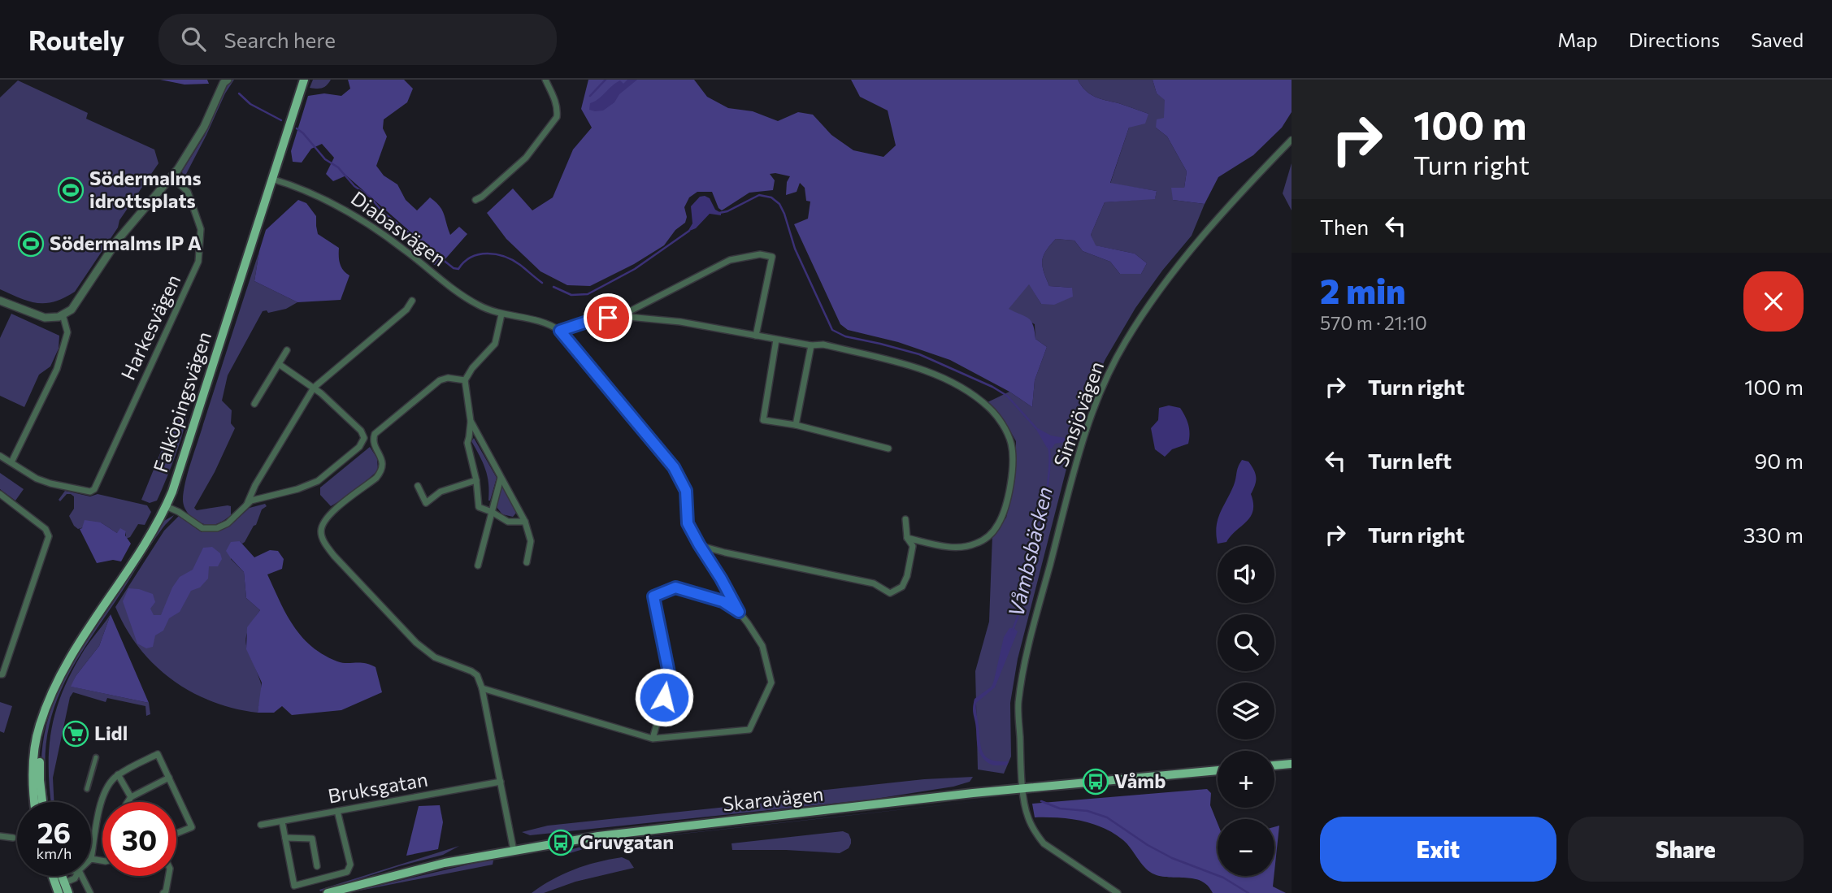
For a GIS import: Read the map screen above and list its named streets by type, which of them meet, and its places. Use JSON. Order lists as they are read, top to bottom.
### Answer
{
  "streets": {
    "main road": ["Falköpingsvägen", "Skaravägen"],
    "street": [
      "Diabasvägen",
      "Harkesvägen",
      "Simsjövägen",
      "Bruksgatan"
    ]
  },
  "crossings": [
    ["Diabasvägen", "Falköpingsvägen"],
    ["Simsjövägen", "Skaravägen"]
  ],
  "water": ["Våmbsbäcken"],
  "places": {
    "sports": ["Södermalms idrottsplats", "Södermalms IP A"],
    "supermarket": ["Lidl"],
    "bus stop": ["Våmb", "Gruvgatan"]
  },
  "page": {
    "header": "Routely",
    "search": "Search here",
    "nav": ["Map", "Directions", "Saved"],
    "turn": ["100 m", "Turn right"],
    "then": "Then",
    "heading": ["2 min", "570 m · 21:10"],
    "list": [
      {
        "name": "Turn right",
        "value": "100 m"
      },
      {
        "name": "Turn left",
        "value": "90 m"
      },
      {
        "name": "Turn right",
        "value": "330 m"
      }
    ],
    "map_buttons": ["+", "−"],
    "speed": "26 km/h",
    "limit": "30",
    "buttons": ["Exit", "Share"]
  }
}
